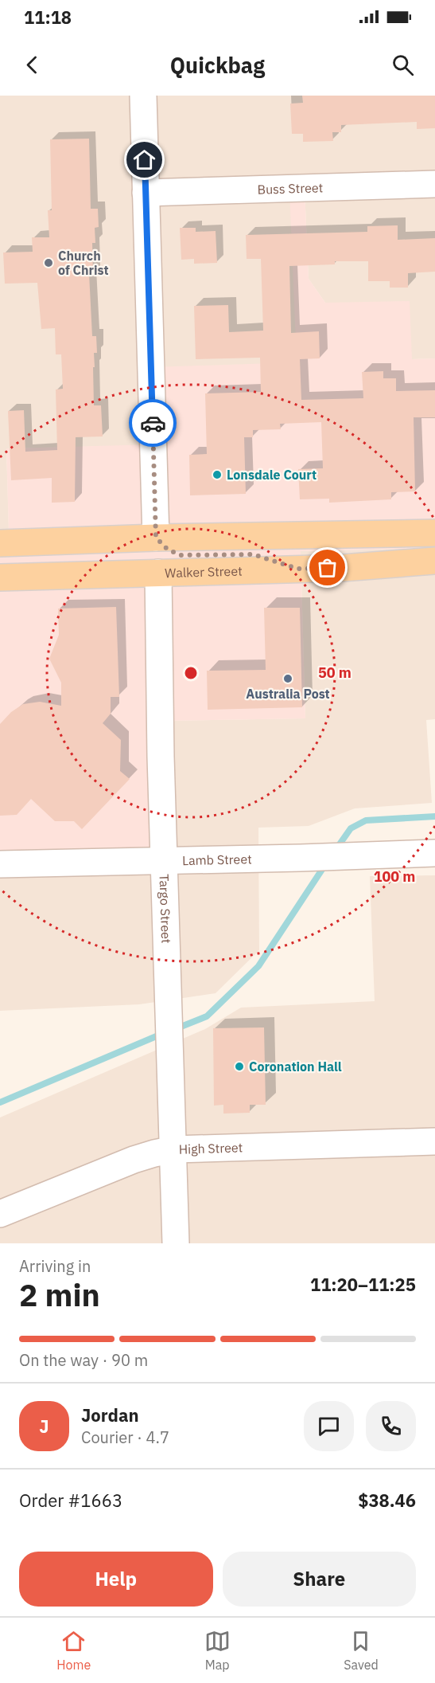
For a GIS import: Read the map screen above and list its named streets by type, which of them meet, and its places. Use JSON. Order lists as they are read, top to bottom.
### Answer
{
  "streets": {
    "main road": ["Walker Street"],
    "street": [
      "Buss Street",
      "Lamb Street",
      "Targo Street",
      "High Street"
    ]
  },
  "crossings": [
    ["Walker Street", "Targo Street"],
    ["Lamb Street", "Targo Street"],
    ["Targo Street", "High Street"]
  ],
  "places": [
    "Church of Christ",
    "Lonsdale Court",
    "Australia Post",
    "Coronation Hall"
  ],
  "page": {
    "status": "11:18",
    "header": "Quickbag",
    "heading": ["2 min", "Arriving in", "11:20–11:25"],
    "panel": [
      "Jordan",
      "Courier · 4.7",
      "Order #1663",
      "$38.46"
    ],
    "bar": "On the way · 90 m",
    "round": "J",
    "buttons": ["Help", "Share"],
    "tabs": ["Home", "Map", "Saved"]
  },
  "rings": ["50 m", "100 m"]
}
